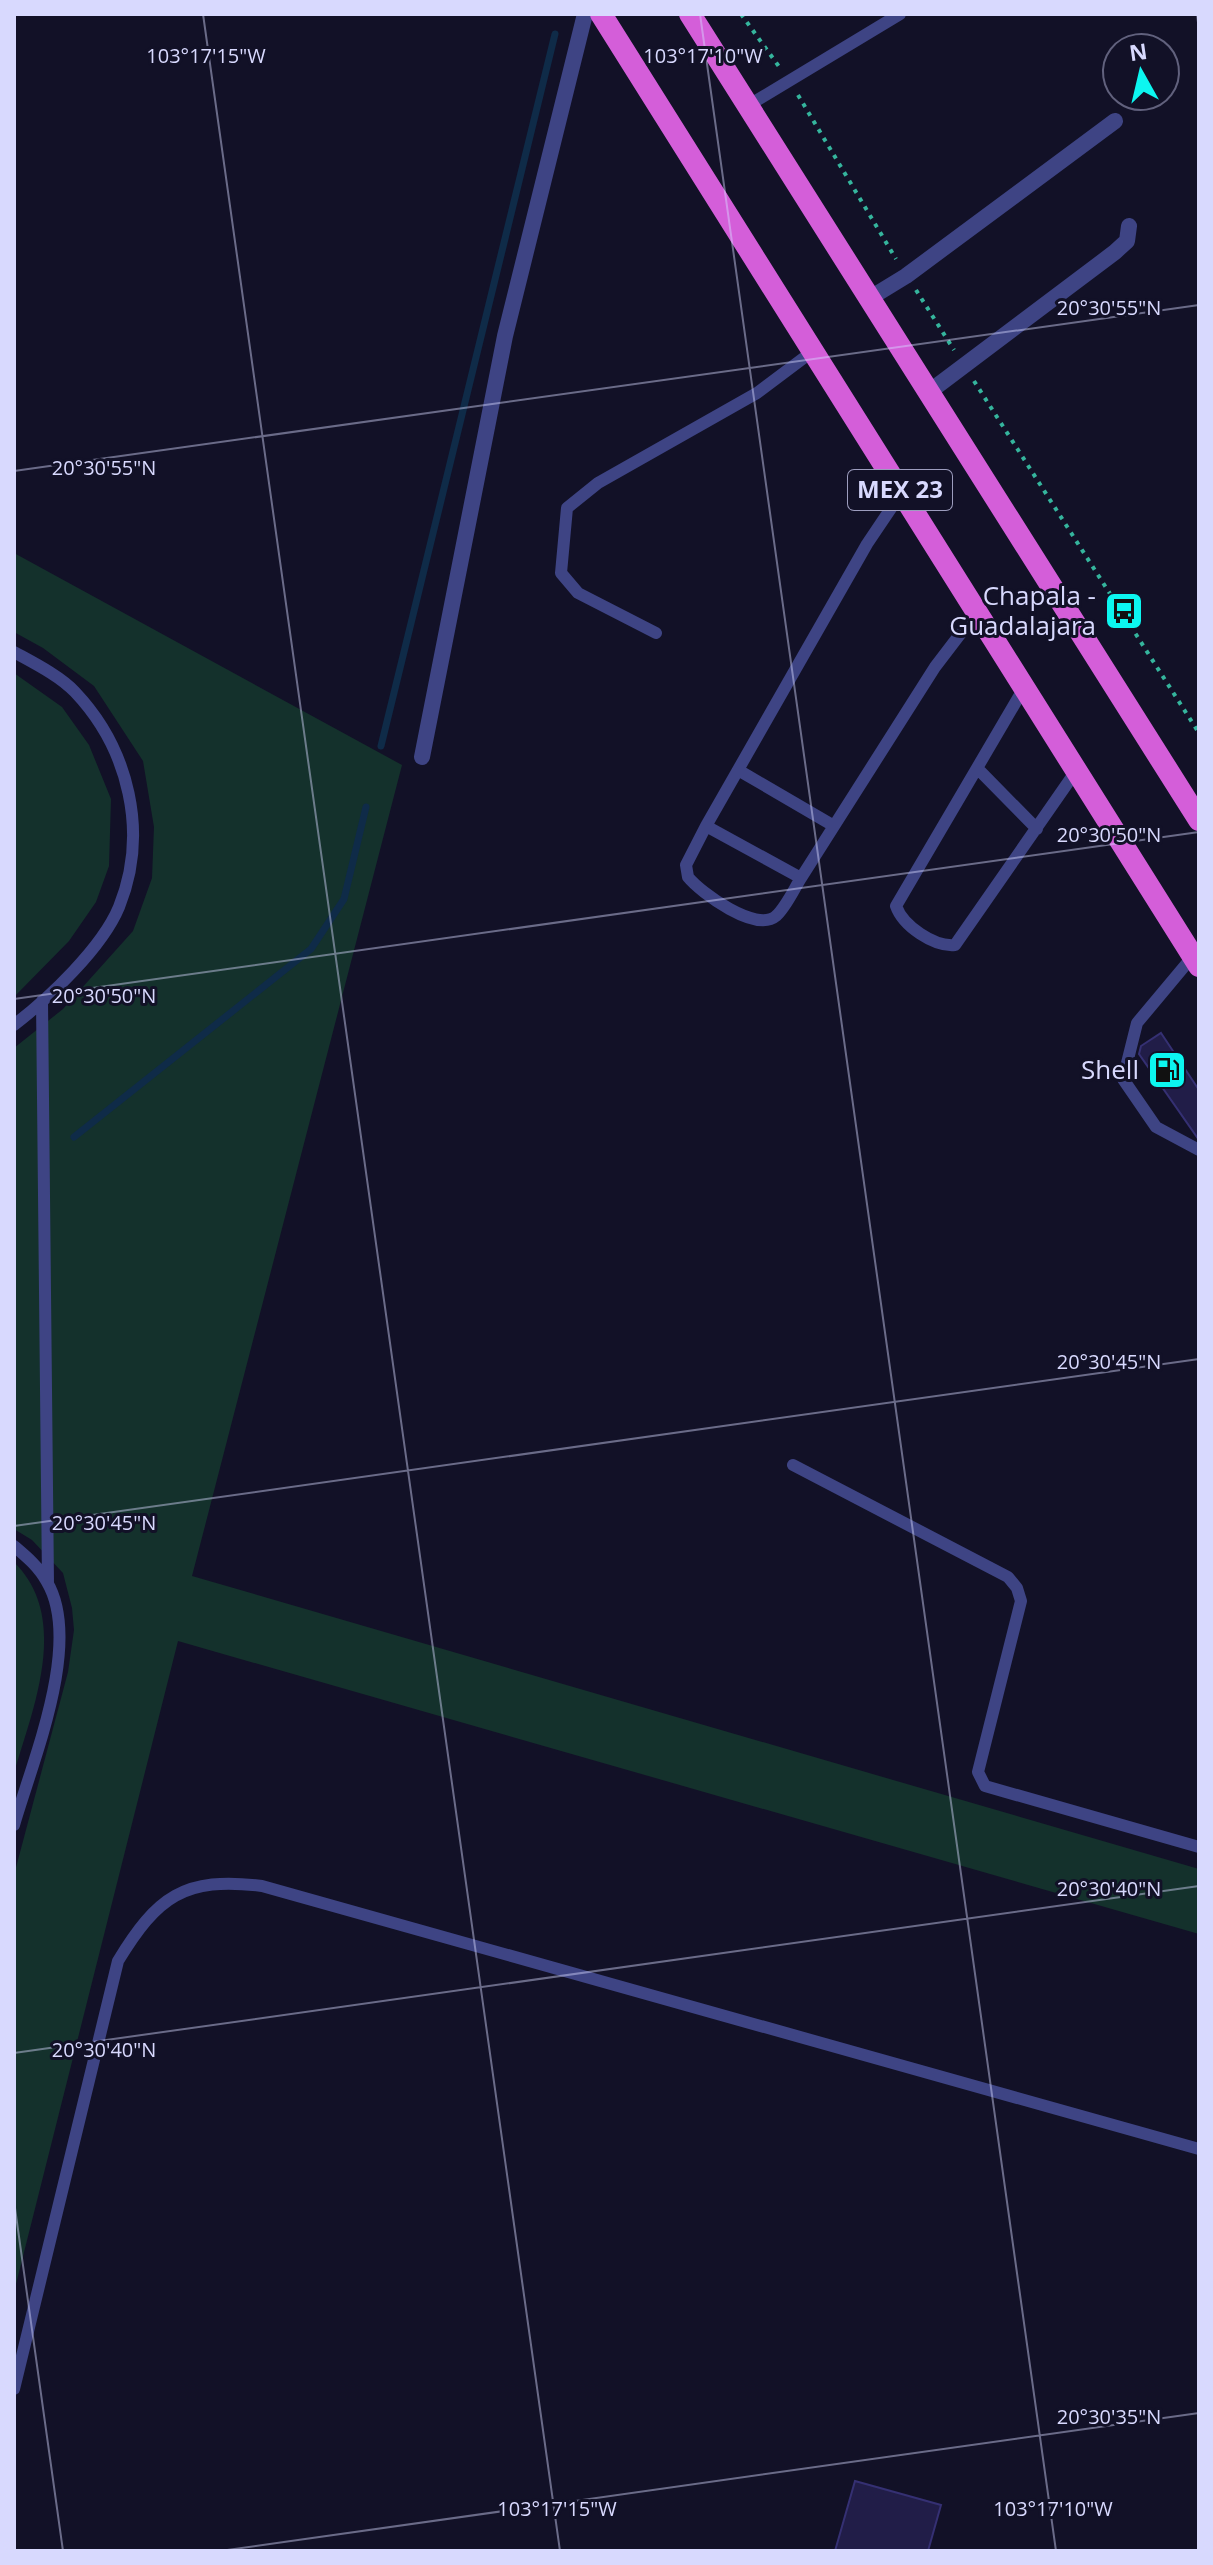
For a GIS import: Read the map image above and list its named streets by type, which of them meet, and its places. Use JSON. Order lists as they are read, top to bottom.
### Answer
{
  "streets": {
    "highway": ["MEX 23"]
  },
  "places": {
    "bus stop": ["Chapala - Guadalajara"],
    "fuel station": ["Shell"]
  },
  "north": "top",
  "coordinates": [
    "103°17'15\"W",
    "103°17'10\"W",
    "20°30'55\"N",
    "20°30'50\"N",
    "20°30'45\"N",
    "20°30'40\"N",
    "20°30'35\"N"
  ]
}
